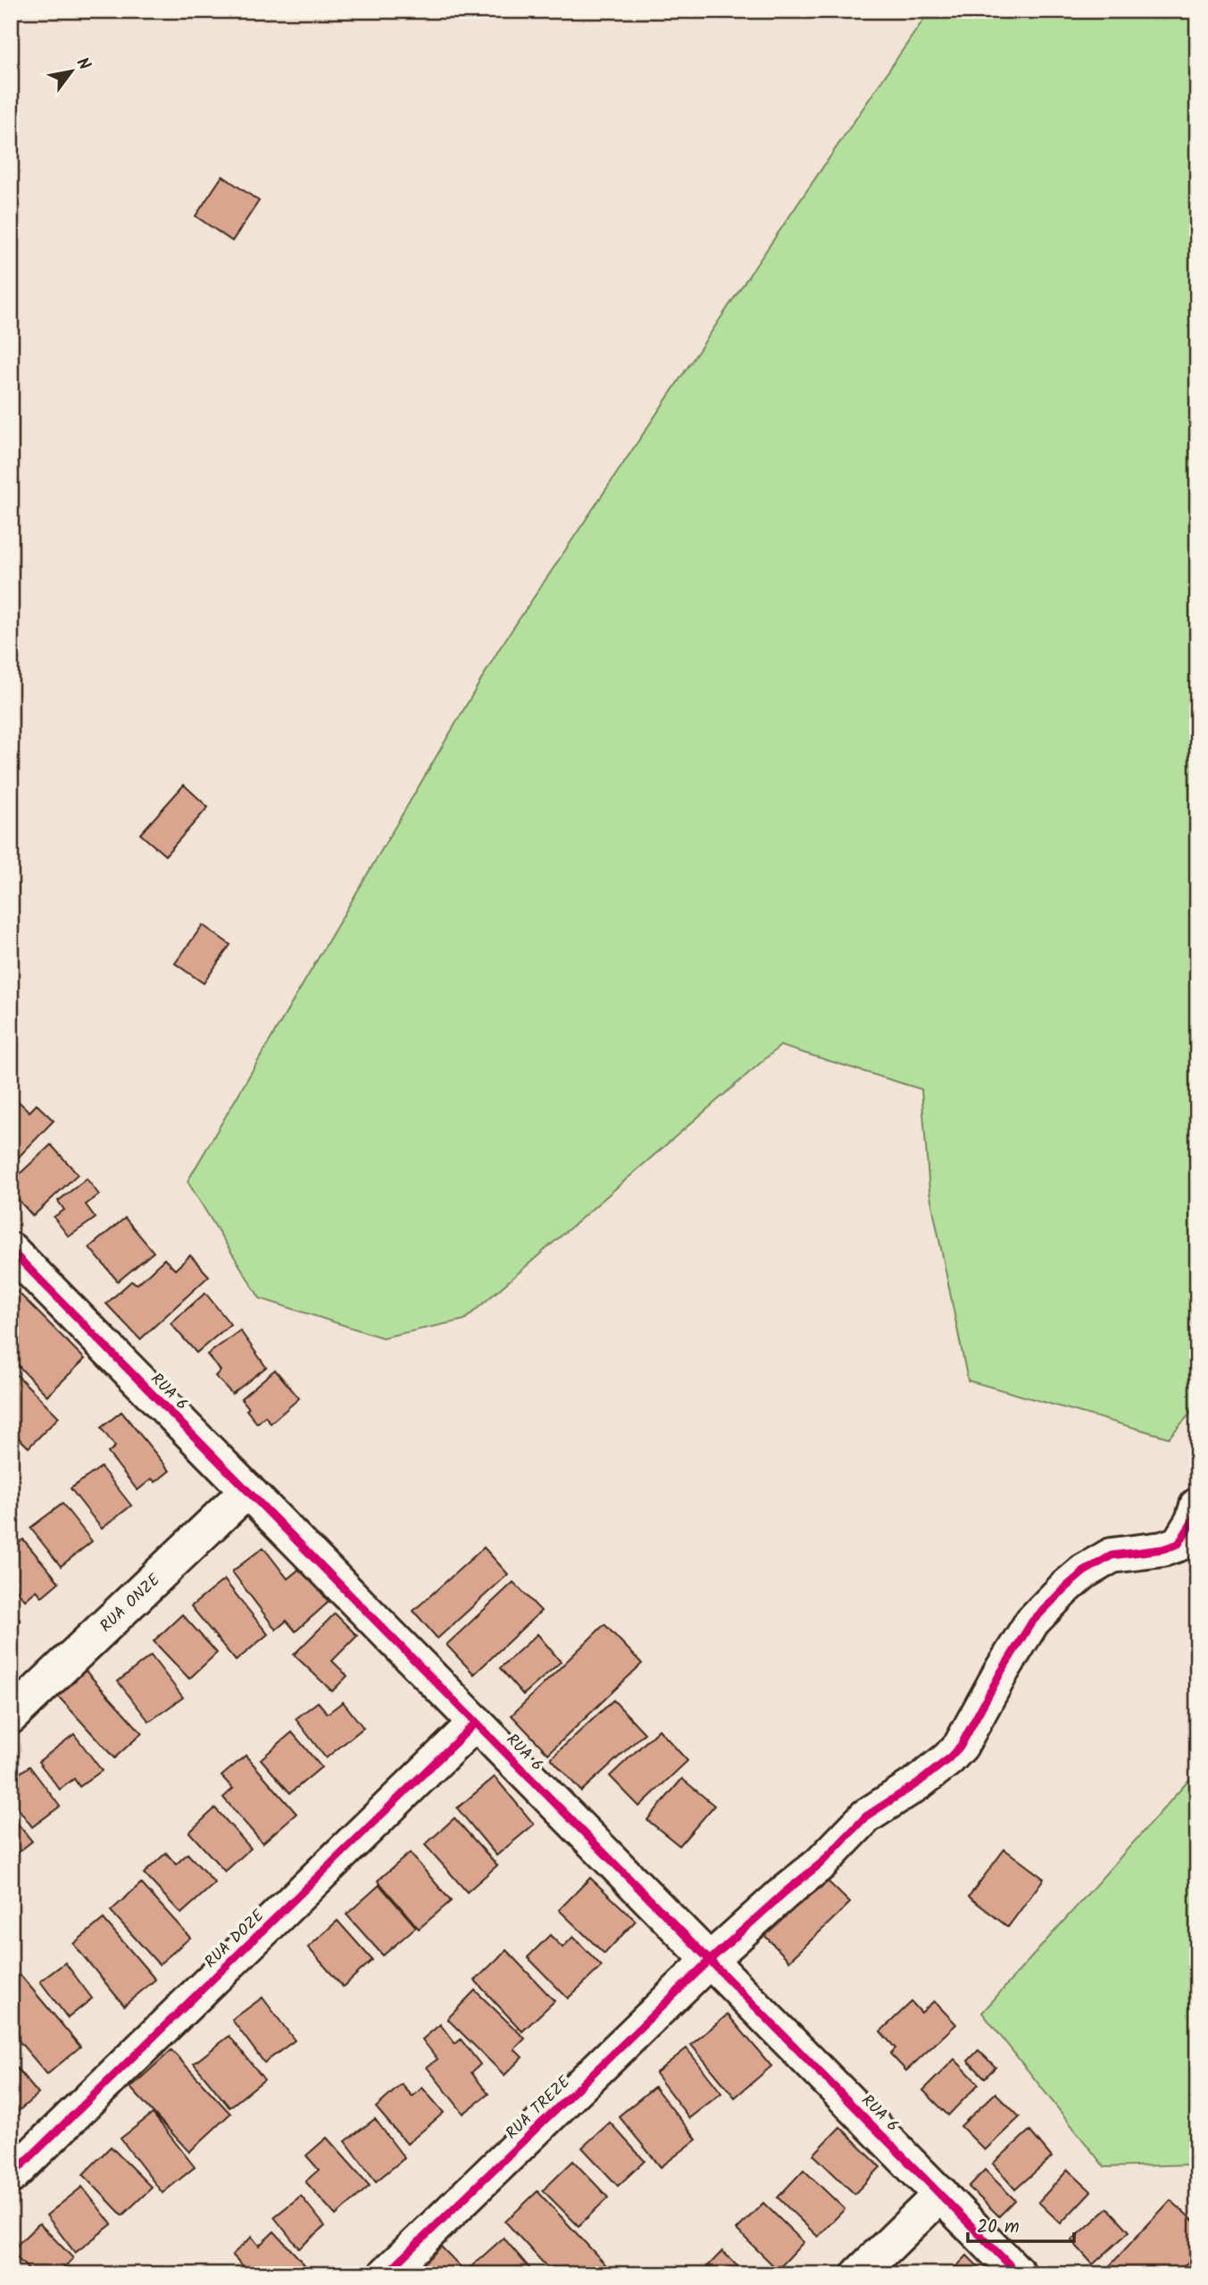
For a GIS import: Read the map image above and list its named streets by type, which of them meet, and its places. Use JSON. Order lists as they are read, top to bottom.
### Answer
{
  "streets": {
    "street": [
      "RUA 6",
      "RUA ONZE",
      "RUA DOZE",
      "RUA TREZE"
    ]
  },
  "crossings": [
    ["RUA 6", "RUA ONZE"],
    ["RUA 6", "RUA DOZE"],
    ["RUA 6", "RUA TREZE"]
  ],
  "scale_bar": "20 m",
  "north": "top right"
}
